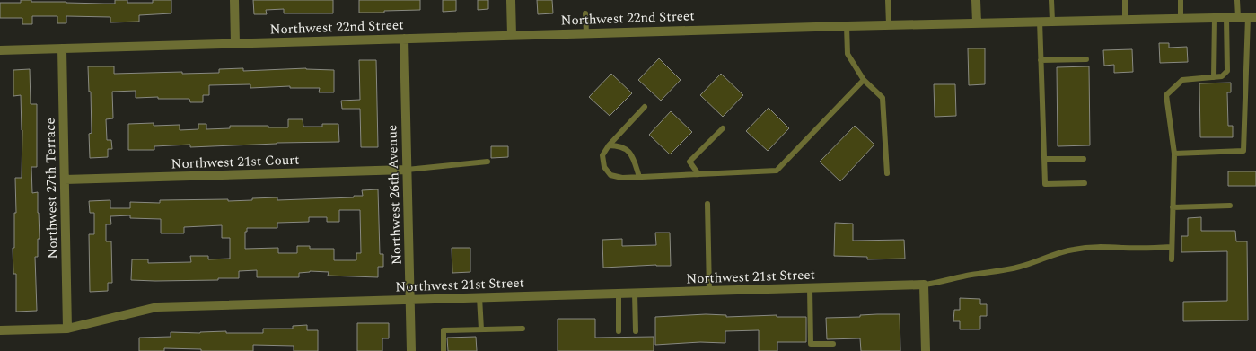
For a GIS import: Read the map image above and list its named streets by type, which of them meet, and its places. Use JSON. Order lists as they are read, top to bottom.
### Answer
{
  "streets": {
    "street": [
      "Northwest 22nd Street",
      "Northwest 21st Court",
      "Northwest 27th Terrace",
      "Northwest 26th Avenue",
      "Northwest 21st Street"
    ]
  },
  "crossings": [
    ["Northwest 22nd Street", "Northwest 27th Terrace"],
    ["Northwest 22nd Street", "Northwest 26th Avenue"],
    ["Northwest 21st Court", "Northwest 27th Terrace"],
    ["Northwest 21st Court", "Northwest 26th Avenue"],
    ["Northwest 27th Terrace", "Northwest 21st Street"],
    ["Northwest 26th Avenue", "Northwest 21st Street"]
  ]
}
